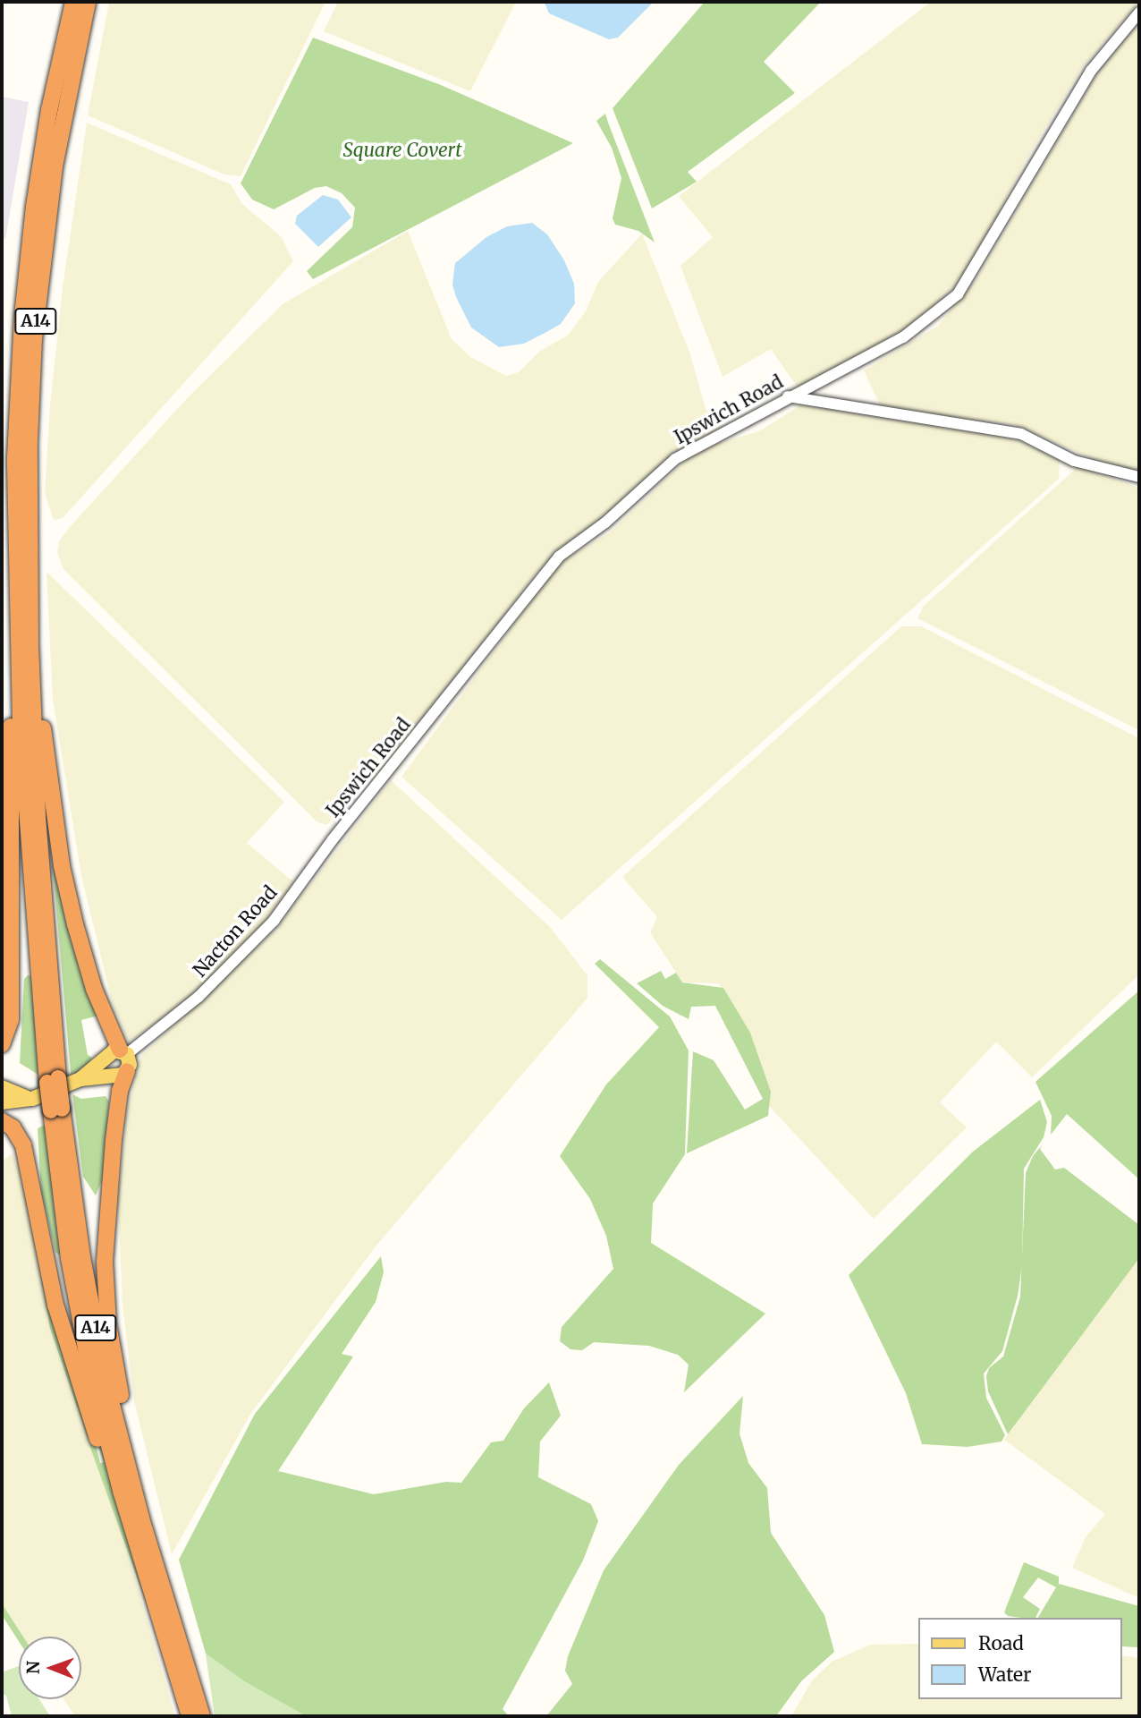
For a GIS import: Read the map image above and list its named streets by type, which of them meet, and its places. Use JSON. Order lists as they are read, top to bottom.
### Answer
{
  "streets": {
    "highway": ["A14"],
    "street": ["Ipswich Road", "Nacton Road"]
  },
  "crossings": [
    ["A14", "Nacton Road"],
    ["Ipswich Road", "Nacton Road"]
  ],
  "parks": ["Square Covert"],
  "legend": ["Road", "Water"],
  "north": "left"
}
